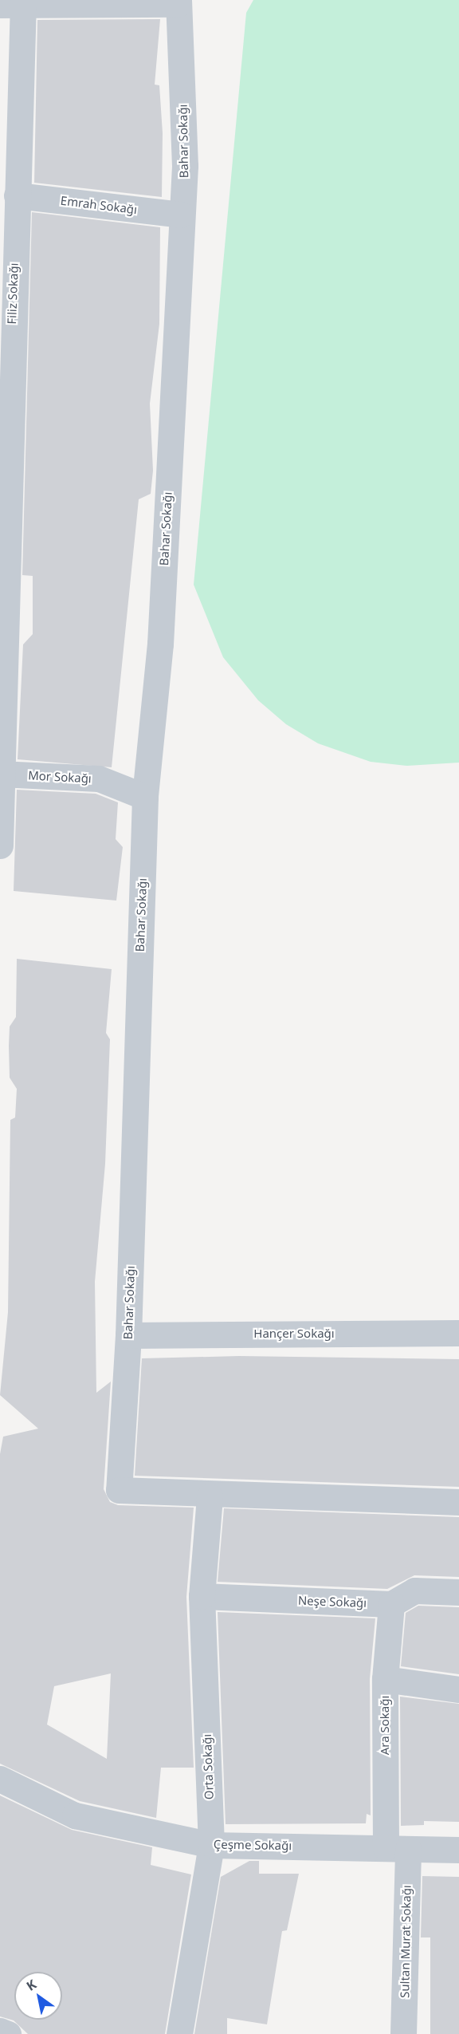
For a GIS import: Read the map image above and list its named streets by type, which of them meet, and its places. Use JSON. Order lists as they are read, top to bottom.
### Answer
{
  "streets": {
    "street": [
      "Bahar Sokağı",
      "Emrah Sokağı",
      "Filiz Sokağı",
      "Mor Sokağı",
      "Hançer Sokağı",
      "Neşe Sokağı",
      "Ara Sokağı",
      "Orta Sokağı",
      "Çeşme Sokağı",
      "Sultan Murat Sokağı"
    ]
  },
  "crossings": [
    ["Bahar Sokağı", "Emrah Sokağı"],
    ["Bahar Sokağı", "Mor Sokağı"],
    ["Bahar Sokağı", "Hançer Sokağı"],
    ["Bahar Sokağı", "Orta Sokağı"],
    ["Emrah Sokağı", "Filiz Sokağı"],
    ["Filiz Sokağı", "Mor Sokağı"],
    ["Neşe Sokağı", "Ara Sokağı"],
    ["Neşe Sokağı", "Orta Sokağı"],
    ["Ara Sokağı", "Çeşme Sokağı"],
    ["Ara Sokağı", "Sultan Murat Sokağı"],
    ["Orta Sokağı", "Çeşme Sokağı"],
    ["Çeşme Sokağı", "Sultan Murat Sokağı"]
  ],
  "north": "top left"
}
